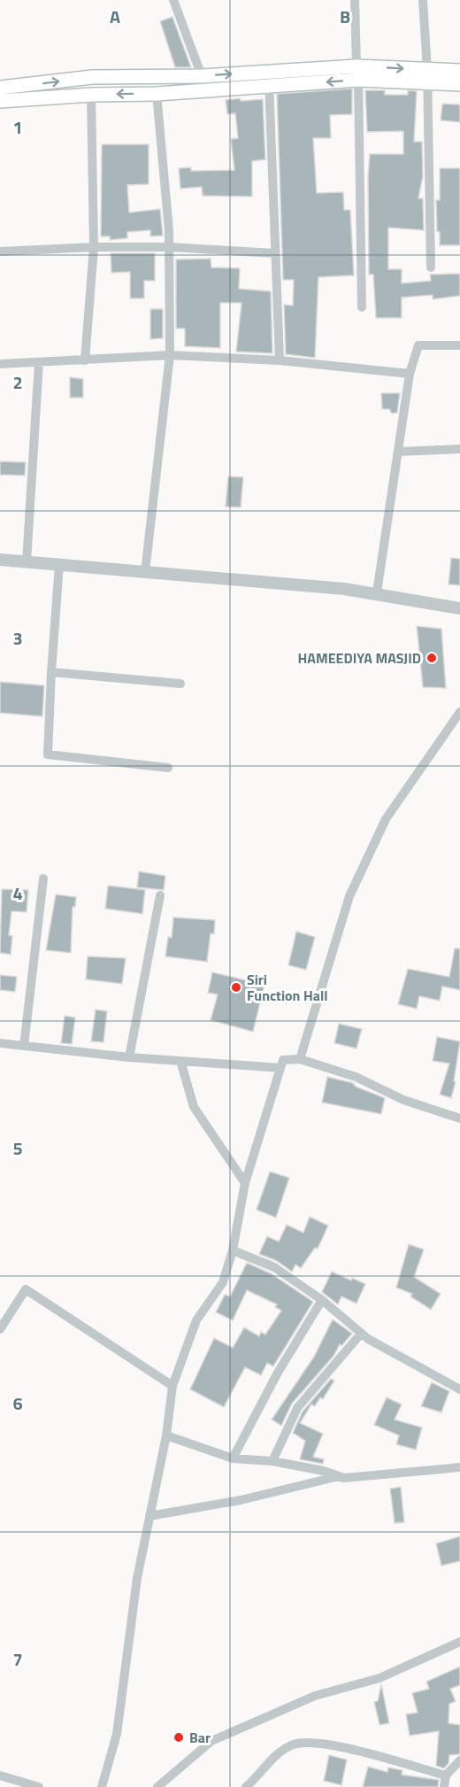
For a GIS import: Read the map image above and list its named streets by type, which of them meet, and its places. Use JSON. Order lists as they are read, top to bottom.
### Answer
{
  "places": ["HAMEEDIYA MASJID", "Siri Function Hall", "Bar"],
  "grid": {
    "columns": ["A", "B"],
    "rows": [
      "1",
      "2",
      "3",
      "4",
      "5",
      "6",
      "7"
    ]
  }
}
